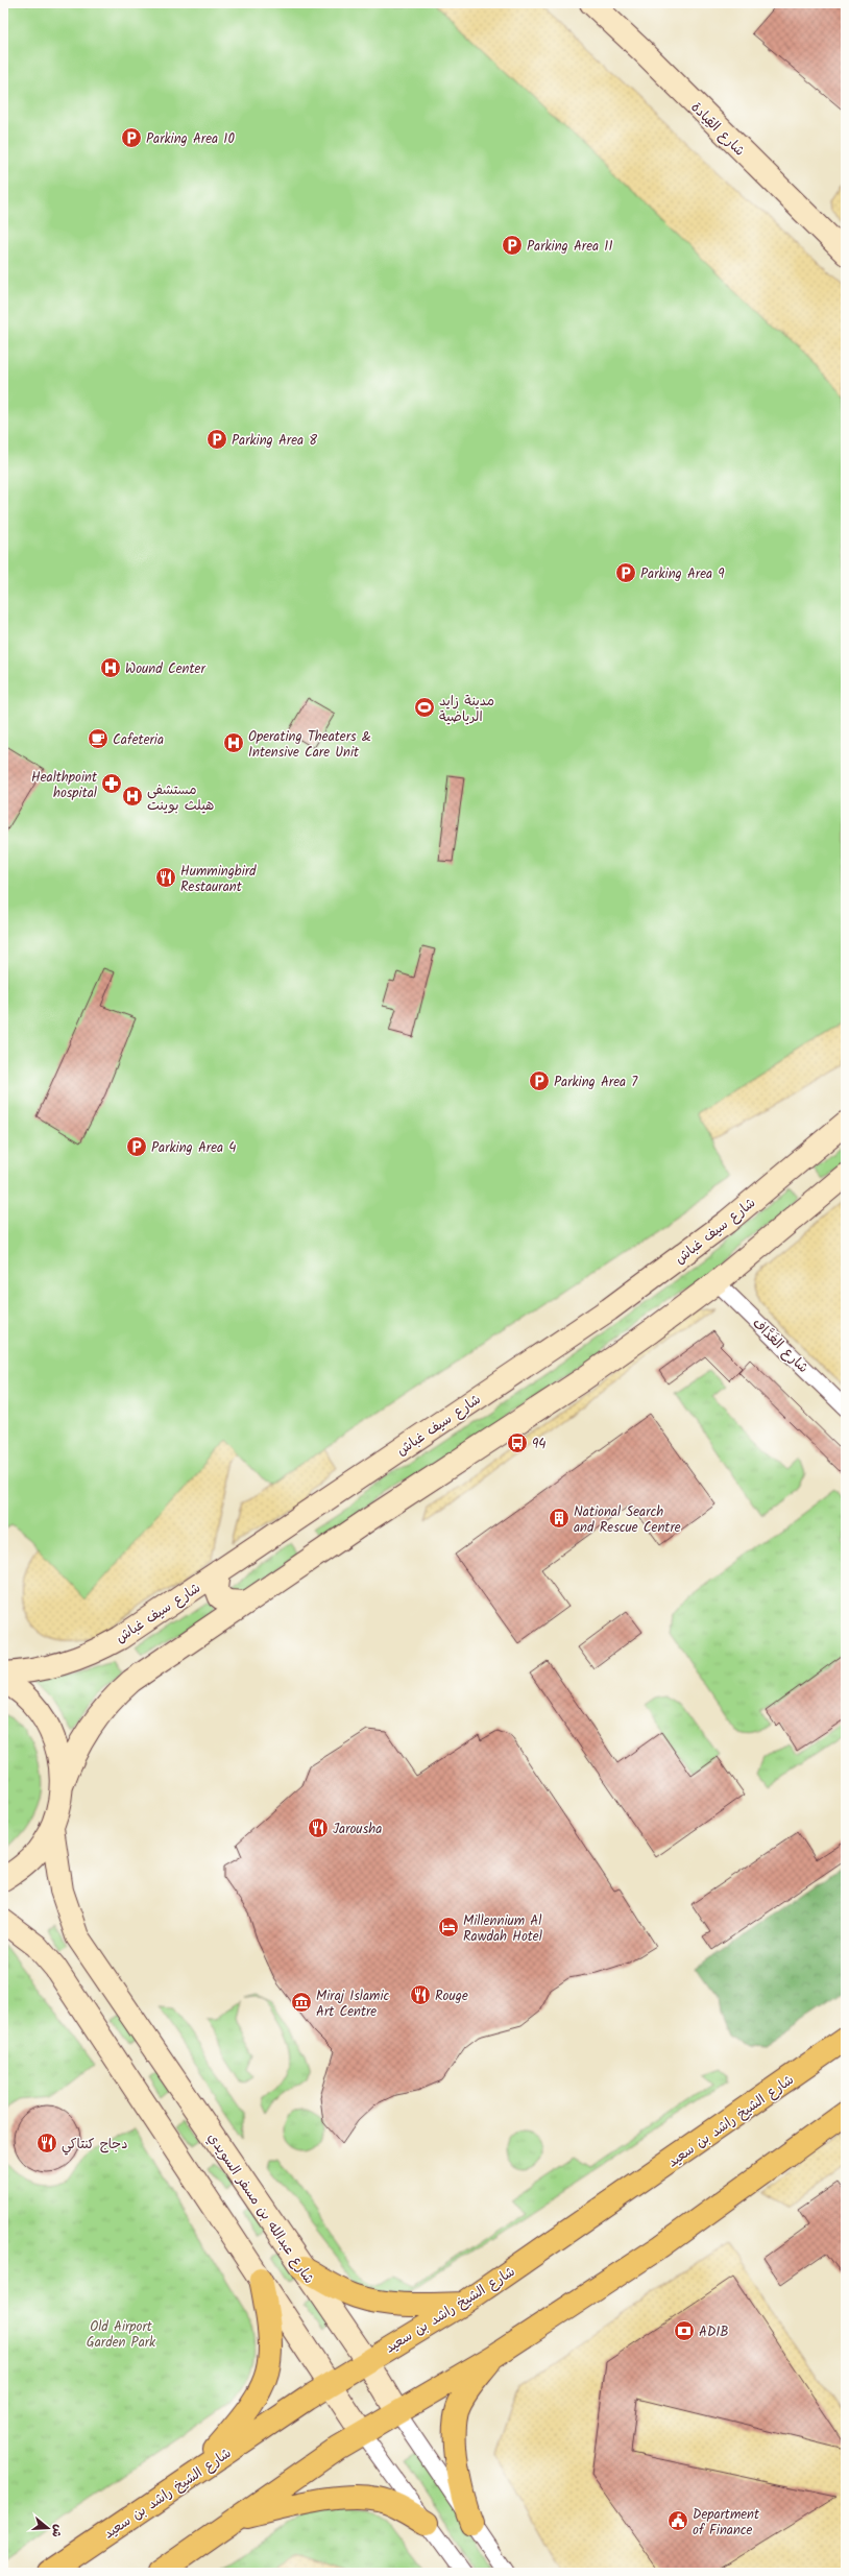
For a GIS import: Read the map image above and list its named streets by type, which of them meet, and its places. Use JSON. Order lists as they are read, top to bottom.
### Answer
{
  "streets": {
    "main road": ["شارع الشيخ راشد بن سعيد"],
    "street": [
      "شارع القِيادة",
      "شارع سيف غباش",
      "شارع الغَدَّاف",
      "شارع عبدالله بن مسفر السويدي"
    ]
  },
  "crossings": [
    ["شارع الشيخ راشد بن سعيد", "شارع عبدالله بن مسفر السويدي"]
  ],
  "parks": ["Old Airport Garden Park"],
  "places": {
    "parking": [
      "Parking Area 10",
      "Parking Area 11",
      "Parking Area 8",
      "Parking Area 9",
      "Parking Area 7",
      "Parking Area 4"
    ],
    "hospital": ["Wound Center", "Operating Theaters & Intensive Care Unit", "مستشفى هيلث بوينت"],
    "sports": ["مدينة زايد الرياضية"],
    "cafe": ["Cafeteria"],
    "pharmacy": ["Healthpoint hospital"],
    "restaurant": [
      "Hummingbird Restaurant",
      "Jarousha",
      "Rouge",
      "دجاج كنتاكي"
    ],
    "bus stop": ["94"],
    "building": ["National Search and Rescue Centre"],
    "hotel": ["Millennium Al Rawdah Hotel"],
    "museum": ["Miraj Islamic Art Centre"],
    "bank": ["ADIB"],
    "public building": ["Department of Finance"]
  },
  "north": "right"
}
